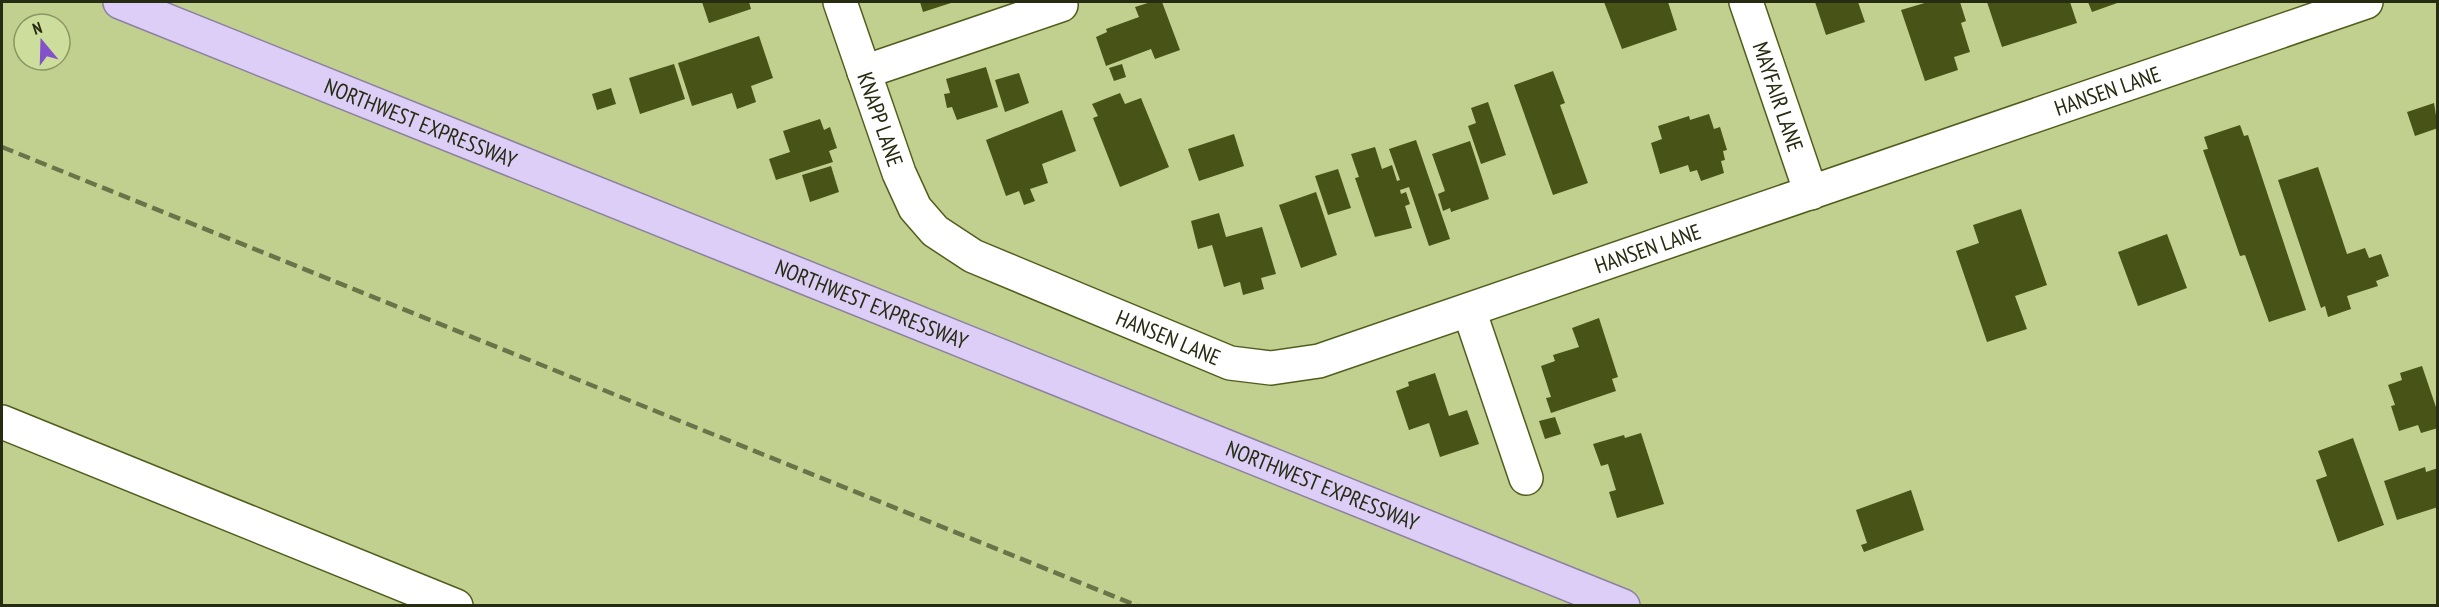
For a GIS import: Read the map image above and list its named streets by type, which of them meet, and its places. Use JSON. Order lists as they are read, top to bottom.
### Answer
{
  "streets": {
    "main road": ["NORTHWEST EXPRESSWAY"],
    "street": ["HANSEN LANE", "MAYFAIR LANE", "KNAPP LANE"]
  },
  "crossings": [
    ["HANSEN LANE", "MAYFAIR LANE"],
    ["HANSEN LANE", "KNAPP LANE"]
  ],
  "north": "top"
}
